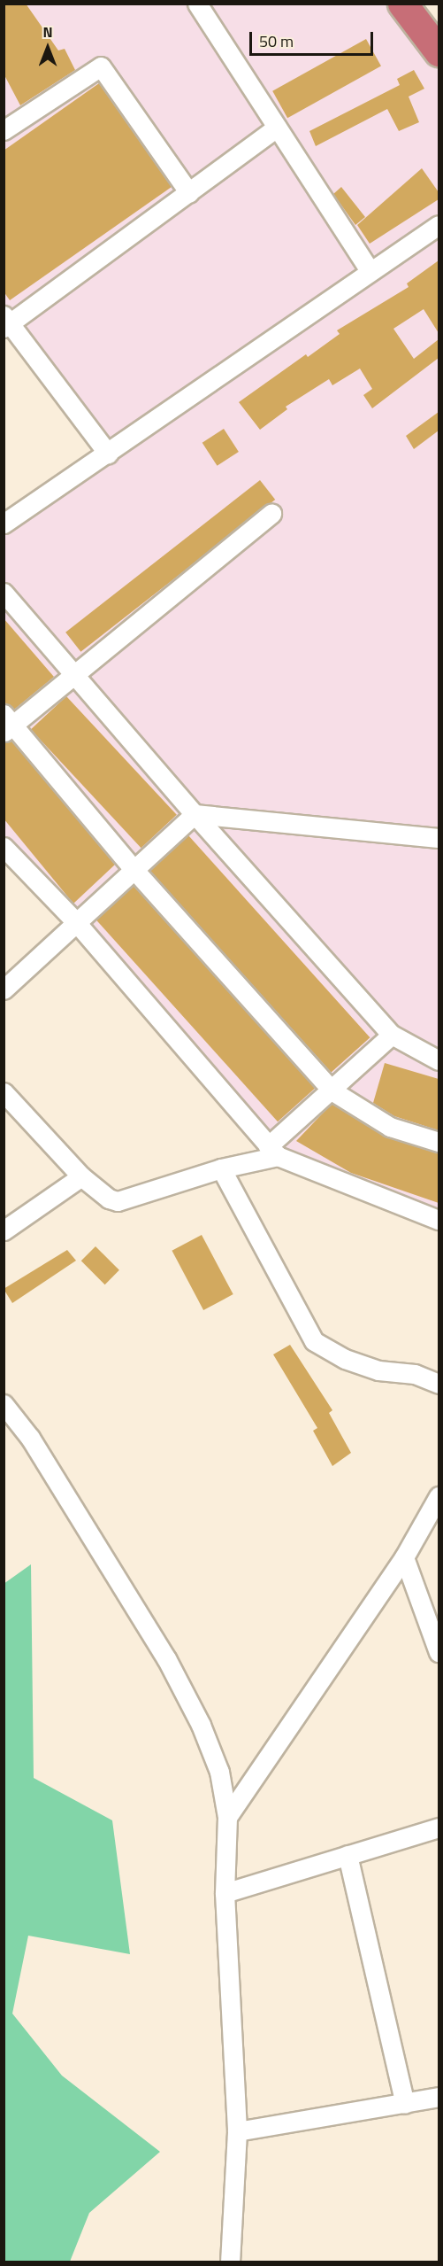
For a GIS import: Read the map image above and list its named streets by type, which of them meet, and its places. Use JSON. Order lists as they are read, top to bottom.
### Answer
{
  "scale_bar": "50 m",
  "north": "top"
}
